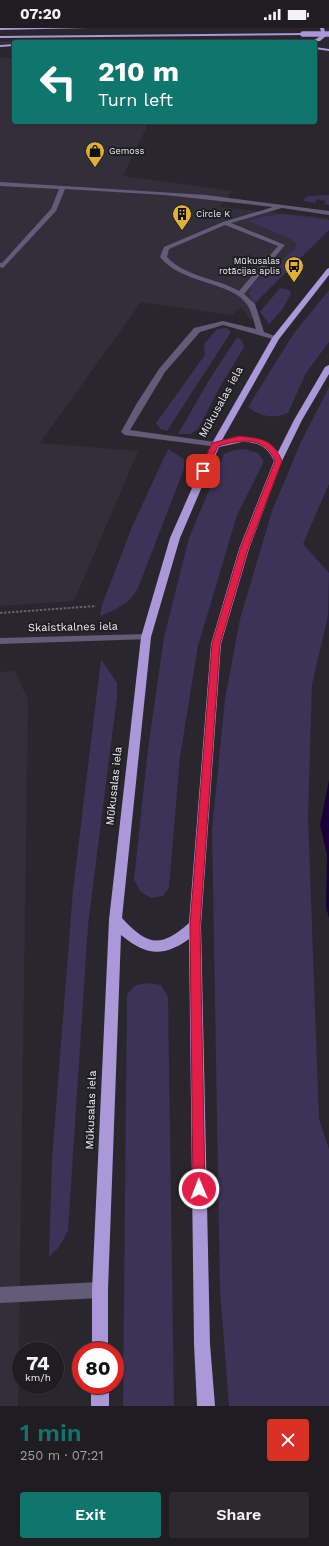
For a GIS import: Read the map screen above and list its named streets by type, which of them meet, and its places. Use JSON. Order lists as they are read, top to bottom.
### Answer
{
  "streets": {
    "highway": ["Mūkusalas iela"],
    "street": ["Skaistkalnes iela"]
  },
  "crossings": [
    ["Mūkusalas iela", "Skaistkalnes iela"]
  ],
  "places": {
    "shop": ["Gemoss"],
    "building": ["Circle K"],
    "bus stop": ["Mūkusalas rotācijas aplis"]
  },
  "page": {
    "status": "07:20",
    "turn": ["210 m", "Turn left"],
    "speed": "74 km/h",
    "limit": "80",
    "heading": ["1 min", "250 m · 07:21"],
    "buttons": ["Exit", "Share"]
  }
}
